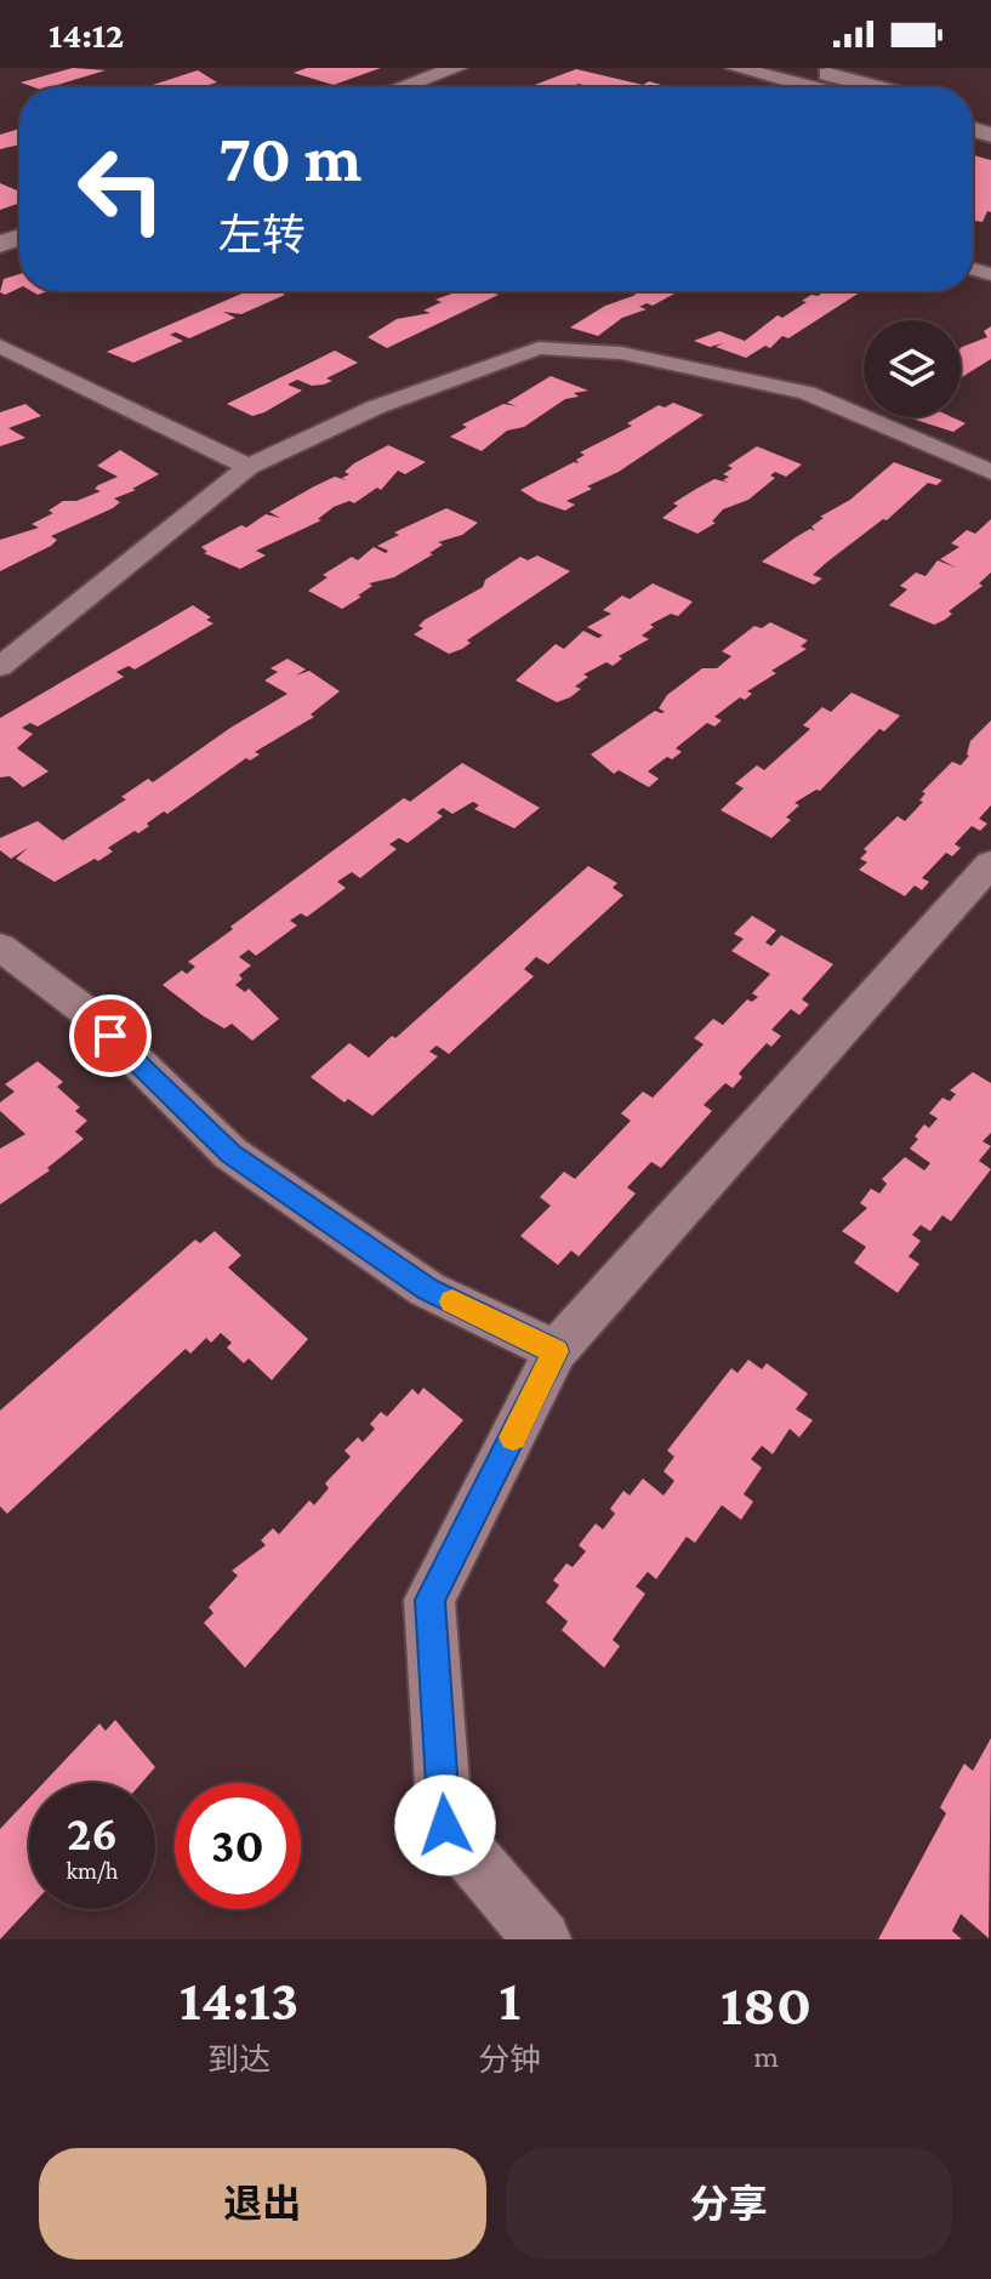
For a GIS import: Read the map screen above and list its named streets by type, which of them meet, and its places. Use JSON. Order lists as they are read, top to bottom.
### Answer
{
  "page": {
    "status": "14:12",
    "turn": ["70 m", "左转"],
    "speed": "26 km/h",
    "limit": "30",
    "eta": [
      "14:13",
      "到达",
      "1",
      "分钟",
      "180",
      "m"
    ],
    "buttons": ["退出", "分享"]
  }
}
